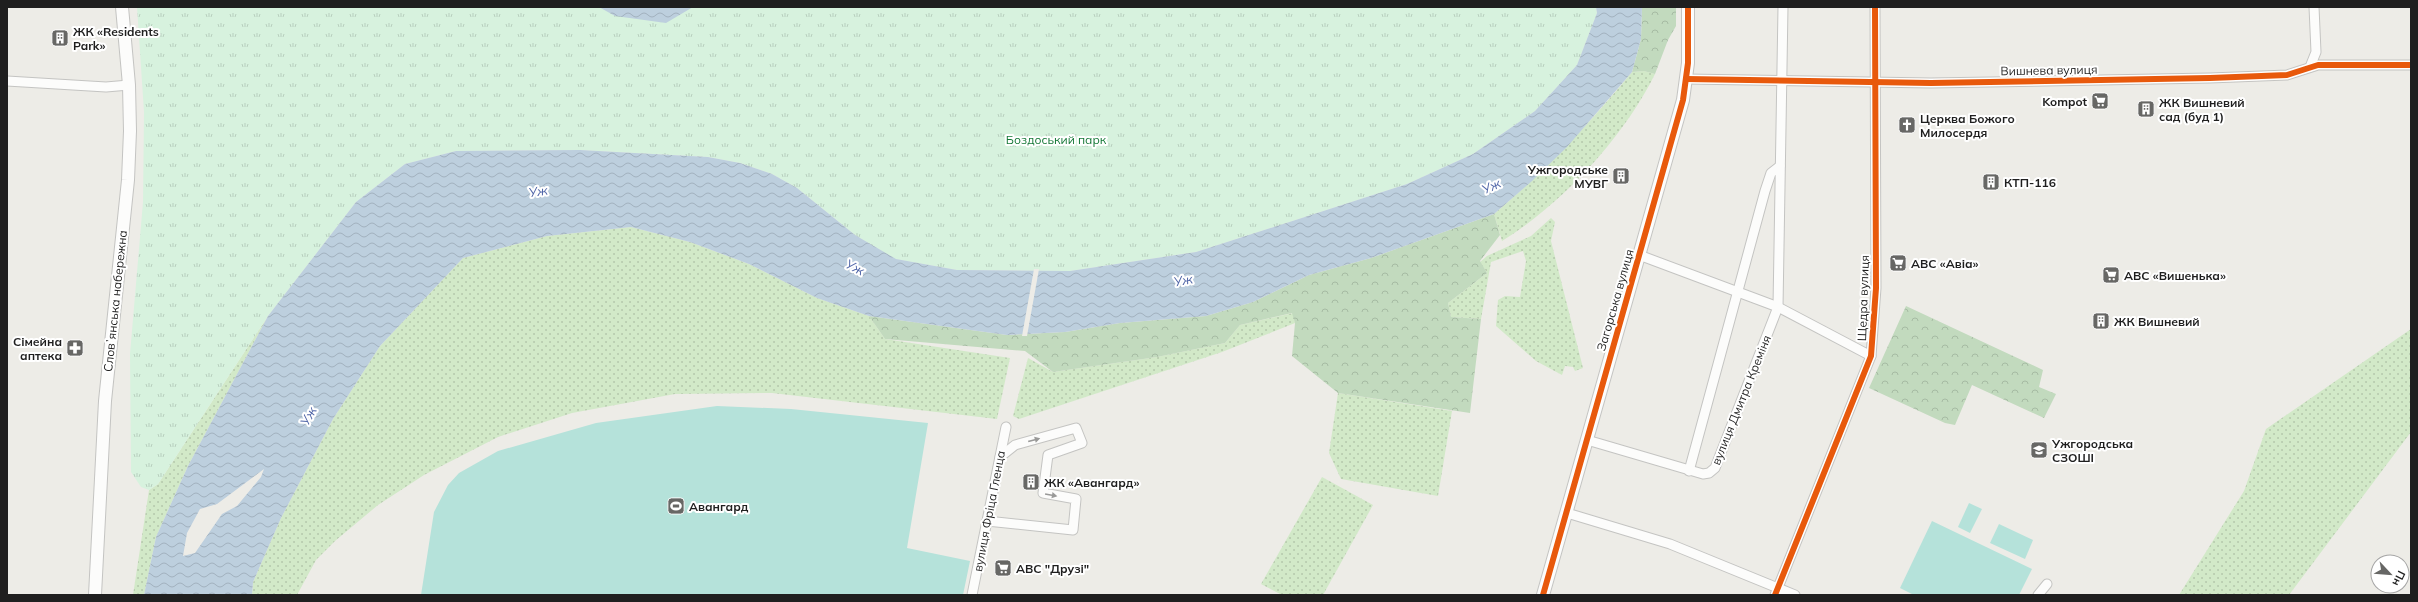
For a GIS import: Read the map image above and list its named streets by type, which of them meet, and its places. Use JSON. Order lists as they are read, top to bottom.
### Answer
{
  "streets": {
    "street": [
      "Вишнева вулиця",
      "Щедра вулиця",
      "Загорська вулиця",
      "Словʼянська набережна",
      "вулиця Дмитра Креміня",
      "вулиця Фріца Гленца"
    ]
  },
  "crossings": [
    ["Вишнева вулиця", "Щедра вулиця"],
    ["Вишнева вулиця", "Загорська вулиця"],
    ["Загорська вулиця", "вулиця Дмитра Креміня"]
  ],
  "water": ["Уж"],
  "parks": ["Боздоський парк"],
  "places": {
    "building": [
      "ЖК «Residents Park»",
      "ЖК Вишневий сад (буд 1)",
      "Ужгородське МУВГ",
      "КТП-116",
      "ЖК Вишневий",
      "ЖК «Авангард»"
    ],
    "supermarket": [
      "Kompot",
      "ABC «Авіа»",
      "ABC «Вишенька»",
      "ABC \"Друзі\""
    ],
    "church": ["Церква Божого Милосердя"],
    "pharmacy": ["Сімейна аптека"],
    "school or university": ["Ужгородська СЗОШІ"],
    "sports": ["Авангард"]
  },
  "north": "bottom right"
}
